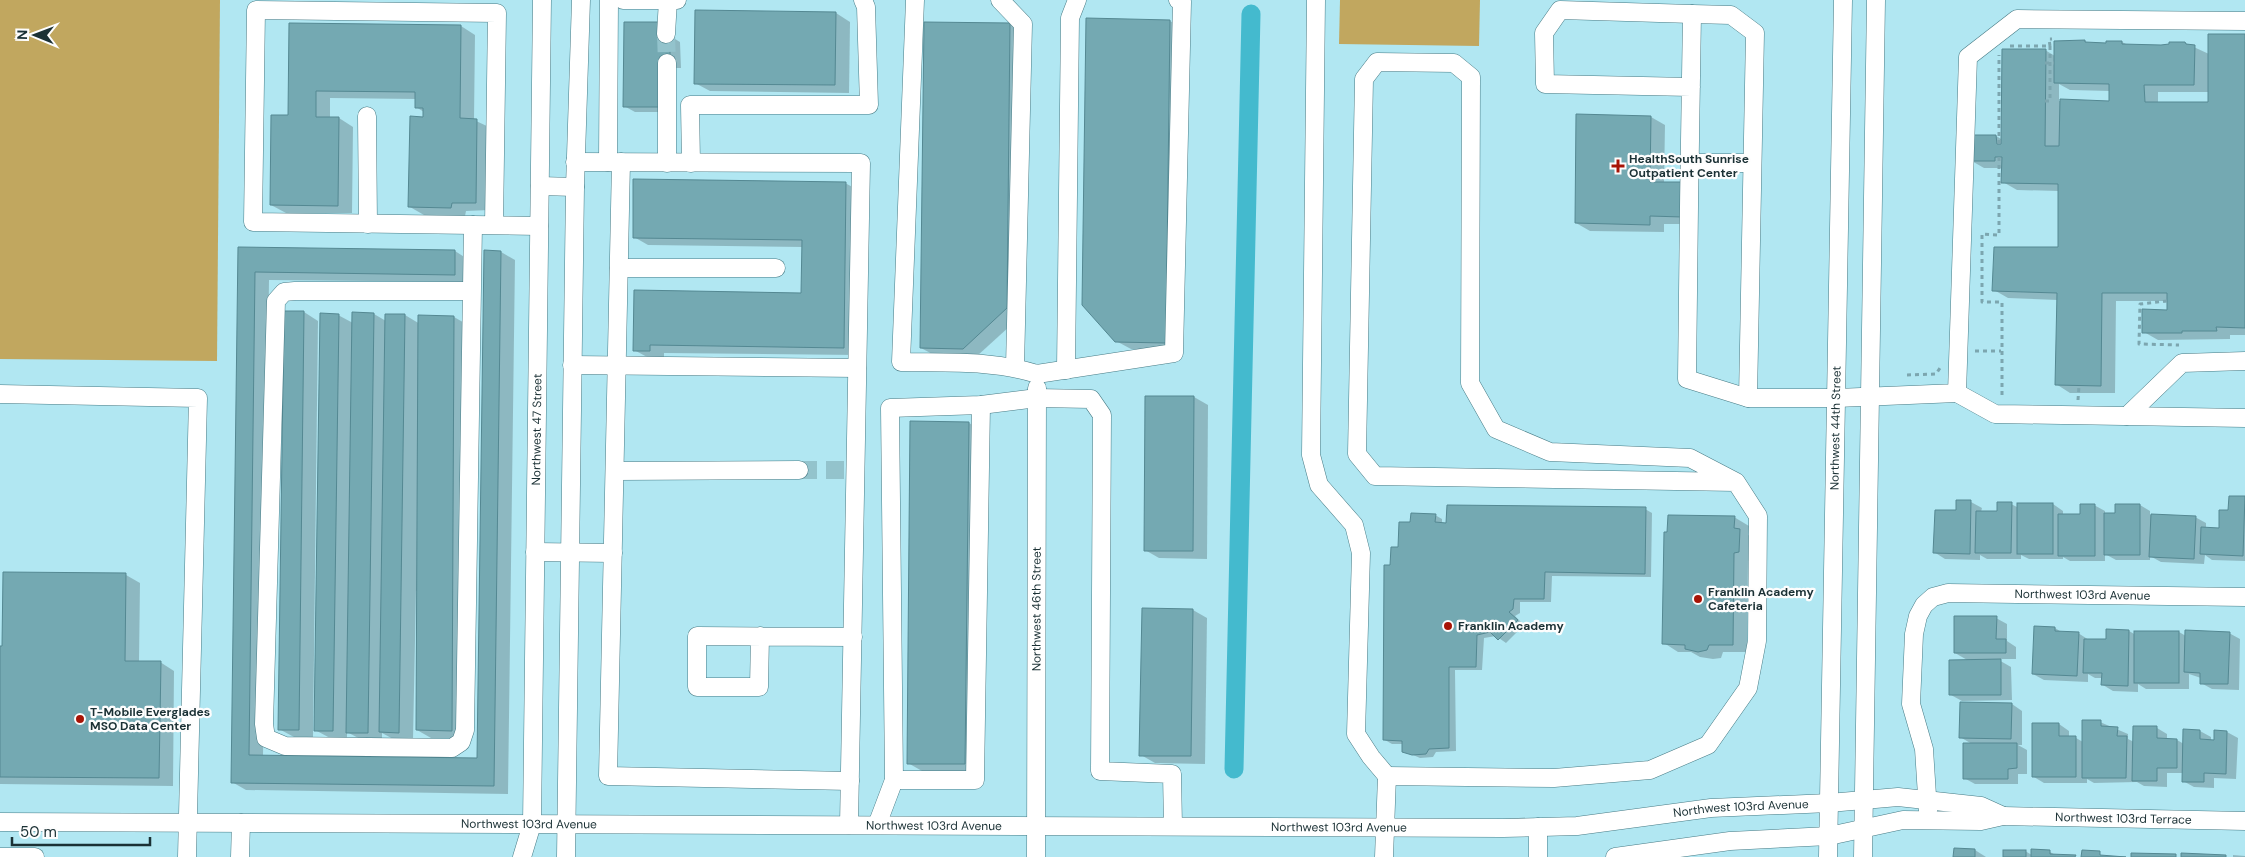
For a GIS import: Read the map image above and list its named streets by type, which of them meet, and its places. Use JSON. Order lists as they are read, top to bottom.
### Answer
{
  "streets": {
    "street": [
      "Northwest 47 Street",
      "Northwest 44th Street",
      "Northwest 103rd Avenue",
      "Northwest 46th Street",
      "Northwest 103rd Terrace"
    ]
  },
  "crossings": [
    ["Northwest 47 Street", "Northwest 103rd Avenue"],
    ["Northwest 44th Street", "Northwest 103rd Avenue"],
    ["Northwest 103rd Avenue", "Northwest 46th Street"],
    ["Northwest 103rd Avenue", "Northwest 103rd Terrace"]
  ],
  "places": {
    "health": ["HealthSouth Sunrise Outpatient Center"],
    "other": ["Franklin Academy Cafeteria", "Franklin Academy", "T-Mobile Everglades MSO Data Center"]
  },
  "scale_bar": "50 m",
  "north": "left"
}
